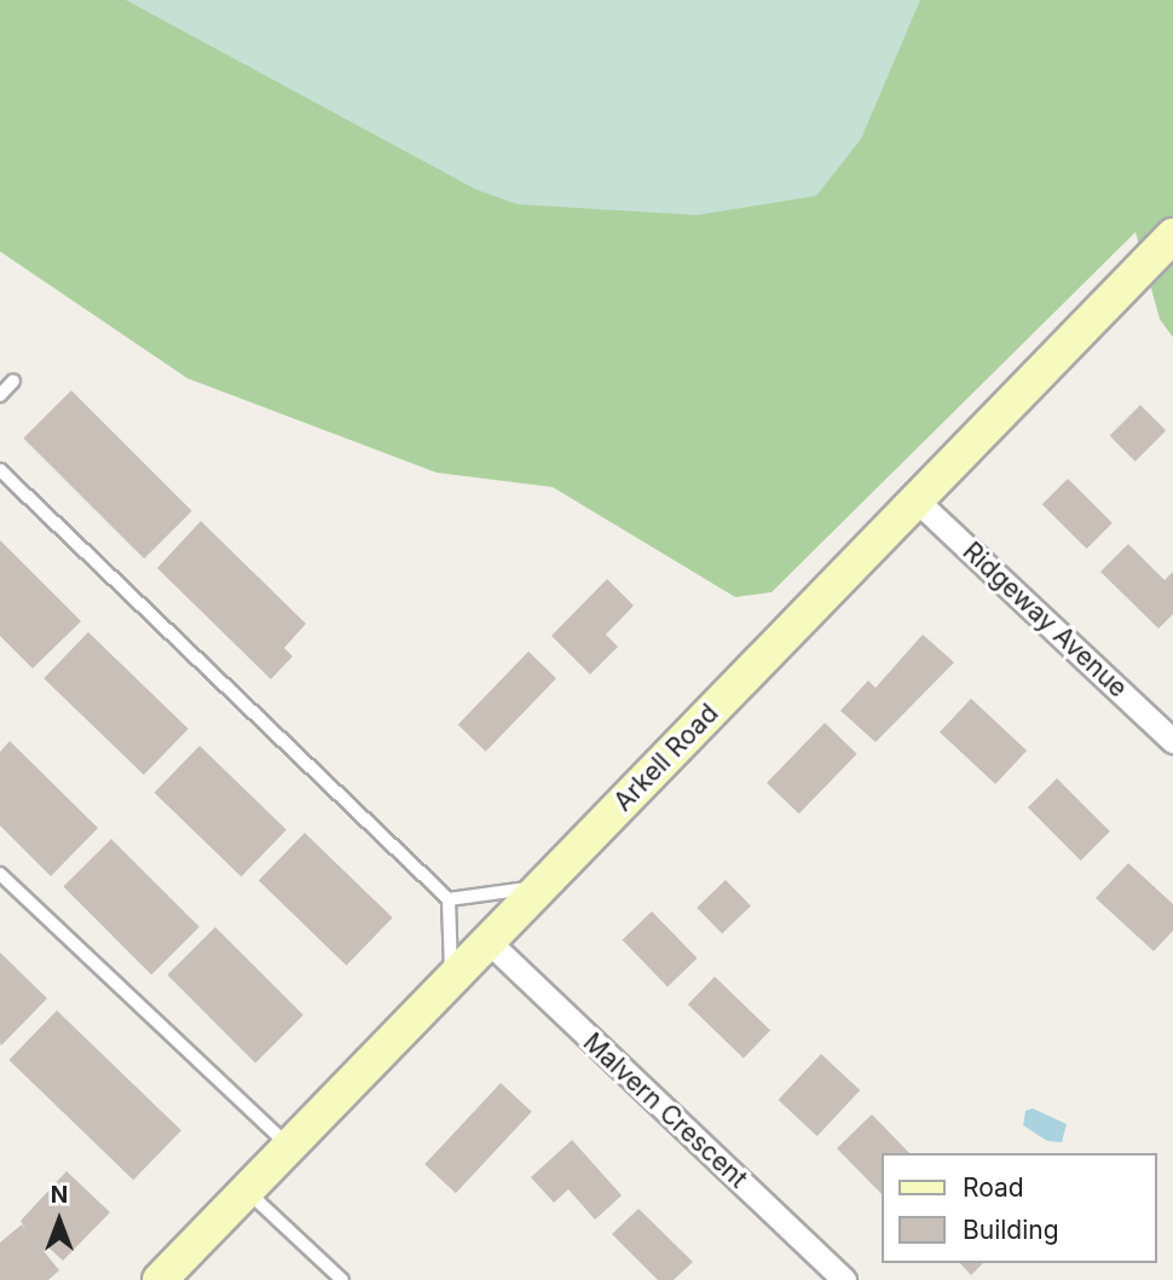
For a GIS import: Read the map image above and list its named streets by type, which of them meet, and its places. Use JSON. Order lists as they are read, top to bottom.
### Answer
{
  "streets": {
    "main road": ["Arkell Road"],
    "street": ["Ridgeway Avenue", "Malvern Crescent"]
  },
  "crossings": [
    ["Ridgeway Avenue", "Arkell Road"],
    ["Arkell Road", "Malvern Crescent"]
  ],
  "legend": ["Road", "Building"],
  "north": "top"
}
